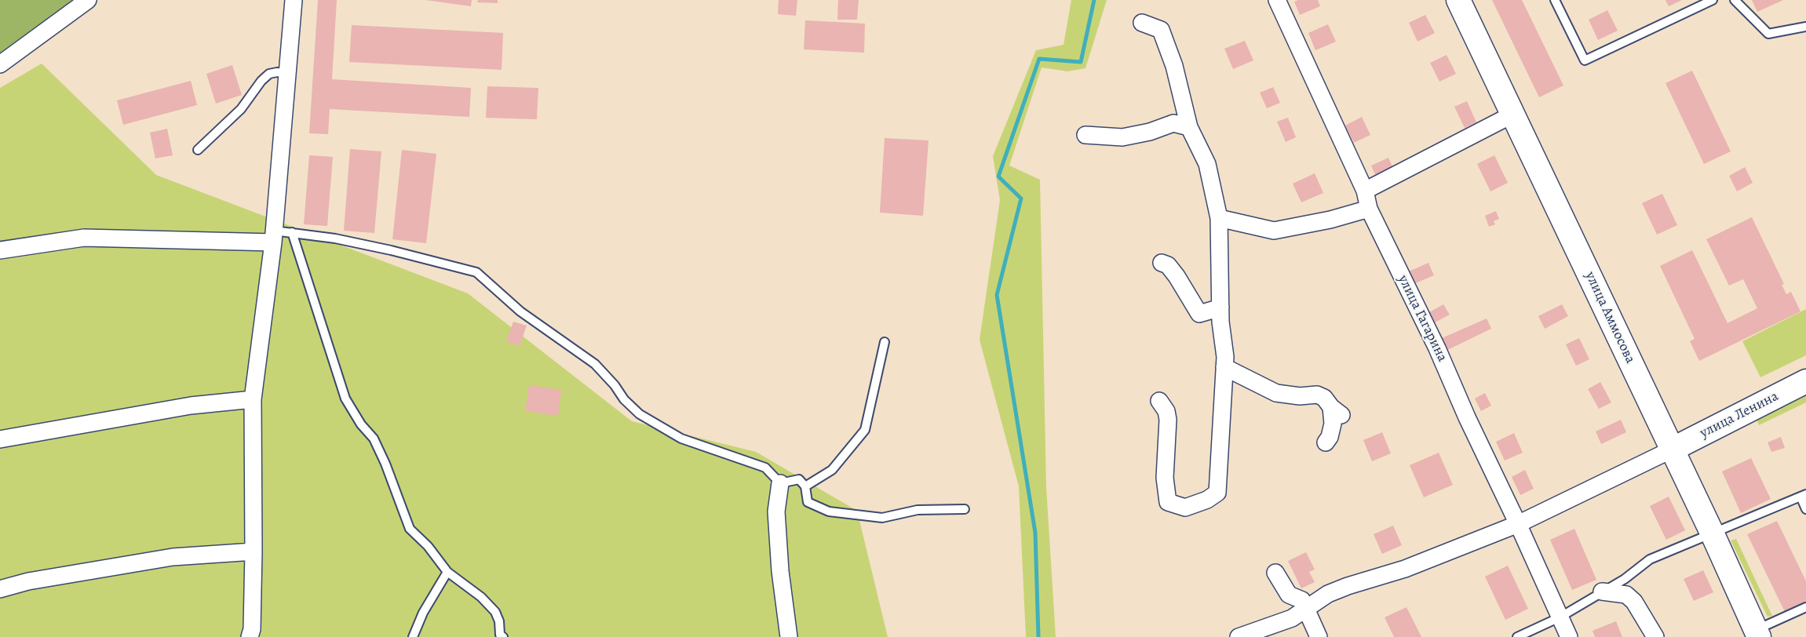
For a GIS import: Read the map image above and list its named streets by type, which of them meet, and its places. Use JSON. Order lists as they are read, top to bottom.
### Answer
{
  "streets": {
    "main road": ["улица Аммосова", "улица Ленина"],
    "street": ["улица Гагарина"]
  },
  "crossings": [
    ["улица Аммосова", "улица Ленина"]
  ]
}
